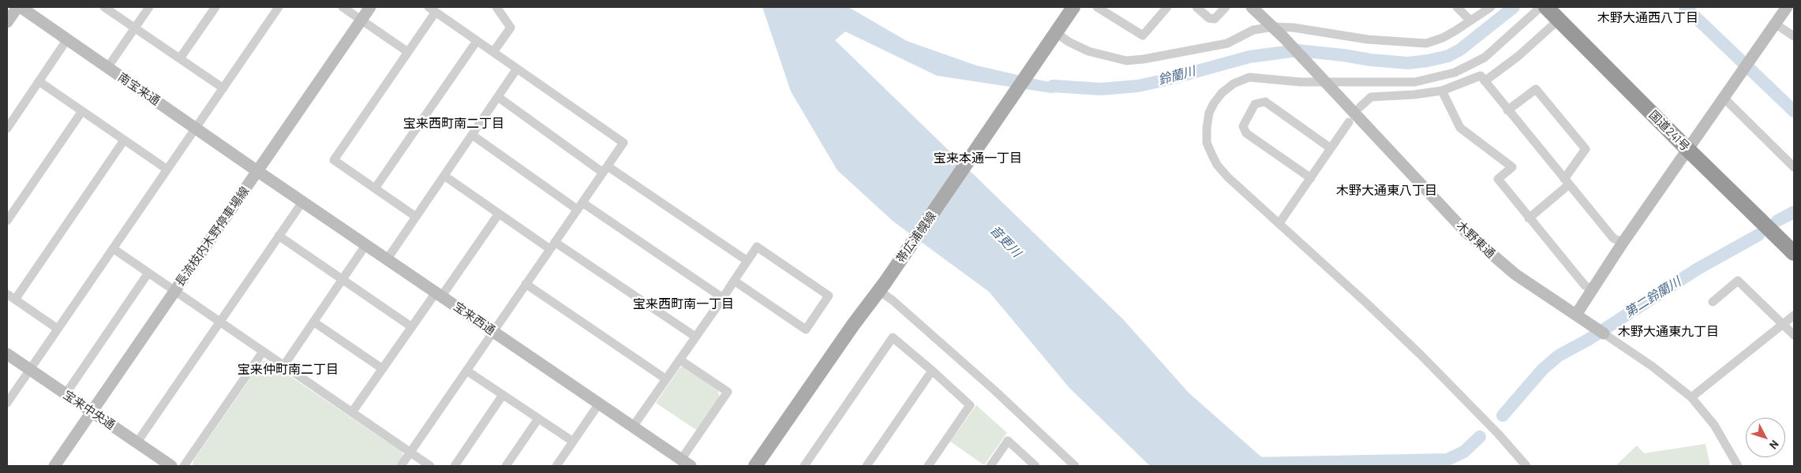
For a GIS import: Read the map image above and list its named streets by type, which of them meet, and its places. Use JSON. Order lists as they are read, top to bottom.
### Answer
{
  "streets": {
    "highway": ["国道241号"],
    "main road": ["帯広浦幌線"],
    "street": [
      "南宝来通",
      "長流枝内木野停車場線",
      "木野東通",
      "宝来西通",
      "宝来中央通"
    ]
  },
  "crossings": [
    ["南宝来通", "長流枝内木野停車場線"],
    ["南宝来通", "宝来西通"],
    ["長流枝内木野停車場線", "宝来西通"],
    ["長流枝内木野停車場線", "宝来中央通"]
  ],
  "districts": [
    "木野大通西八丁目",
    "宝来西町南二丁目",
    "宝来本通一丁目",
    "木野大通東八丁目",
    "宝来西町南一丁目",
    "木野大通東九丁目",
    "宝来仲町南二丁目"
  ],
  "water": ["鈴蘭川", "音更川", "第二鈴蘭川"],
  "north": "bottom right"
}
